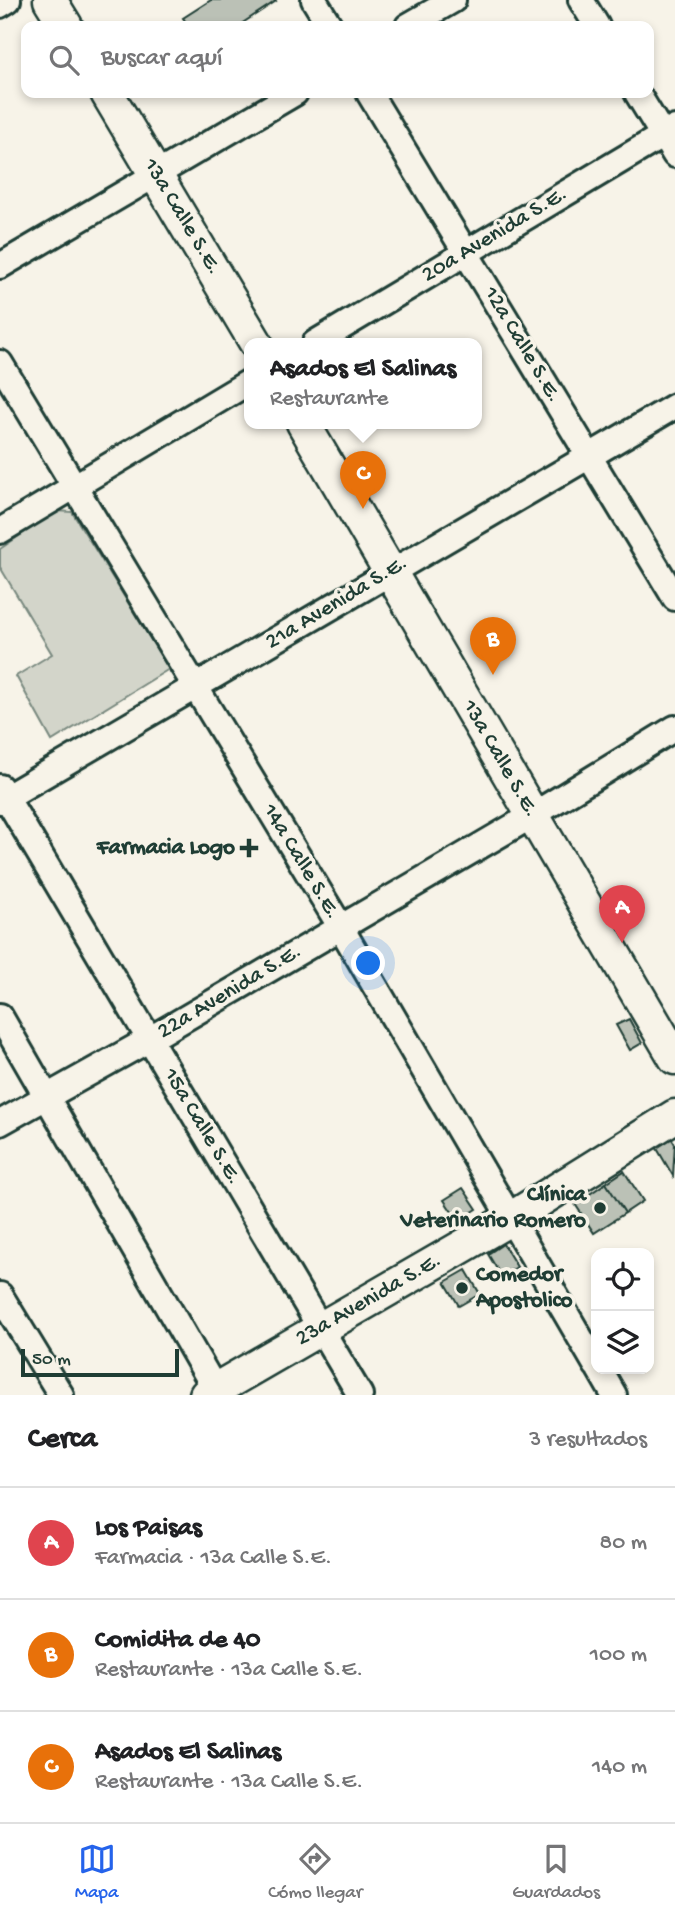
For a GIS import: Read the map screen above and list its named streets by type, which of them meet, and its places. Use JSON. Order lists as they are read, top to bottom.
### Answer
{
  "streets": {
    "street": [
      "13a Calle S.E.",
      "20a Avenida S.E.",
      "12a Calle S.E.",
      "21a Avenida S.E.",
      "14a Calle S.E.",
      "22a Avenida S.E.",
      "15a Calle S.E.",
      "23a Avenida S.E."
    ]
  },
  "crossings": [
    ["13a Calle S.E.", "21a Avenida S.E."],
    ["13a Calle S.E.", "22a Avenida S.E."],
    ["20a Avenida S.E.", "12a Calle S.E."],
    ["12a Calle S.E.", "21a Avenida S.E."],
    ["21a Avenida S.E.", "14a Calle S.E."],
    ["21a Avenida S.E.", "15a Calle S.E."],
    ["14a Calle S.E.", "22a Avenida S.E."],
    ["14a Calle S.E.", "23a Avenida S.E."],
    ["22a Avenida S.E.", "15a Calle S.E."],
    ["15a Calle S.E.", "23a Avenida S.E."]
  ],
  "places": {
    "health": ["Farmacia Logo"],
    "other": ["Clínica Veterinario Romero", "Comedor Apostolico"]
  },
  "scale_bar": "50 m",
  "page": {
    "search": "Buscar aquí",
    "popup": ["Asados El Salinas", "Restaurante"],
    "pins": ["C", "B", "A"],
    "scale": "50 m",
    "heading": ["Cerca", "3 resultados"],
    "list": [
      {
        "mark": "A",
        "name": "Los Paisas",
        "note": "Farmacia · 13a Calle S.E.",
        "value": "80 m"
      },
      {
        "mark": "B",
        "name": "Comidita de 40",
        "note": "Restaurante · 13a Calle S.E.",
        "value": "100 m"
      },
      {
        "mark": "C",
        "name": "Asados El Salinas",
        "note": "Restaurante · 13a Calle S.E.",
        "value": "140 m"
      }
    ],
    "nav": ["Mapa", "Cómo llegar", "Guardados"]
  }
}
